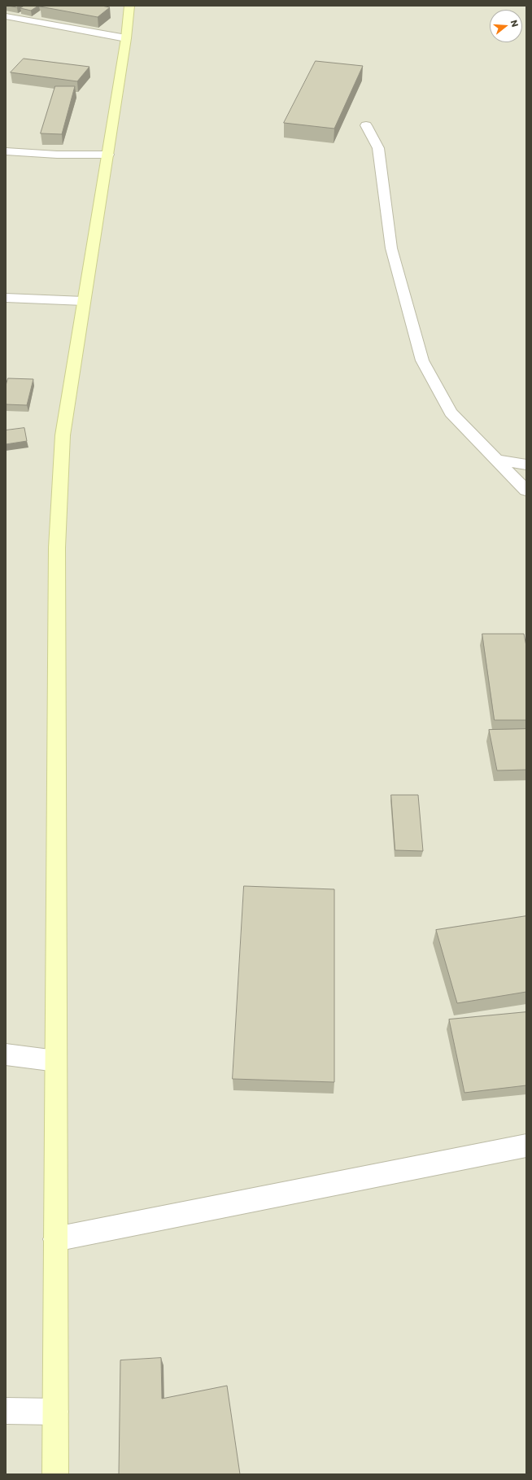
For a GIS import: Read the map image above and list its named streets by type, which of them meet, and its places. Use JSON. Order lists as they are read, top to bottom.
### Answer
{
  "north": "right"
}
